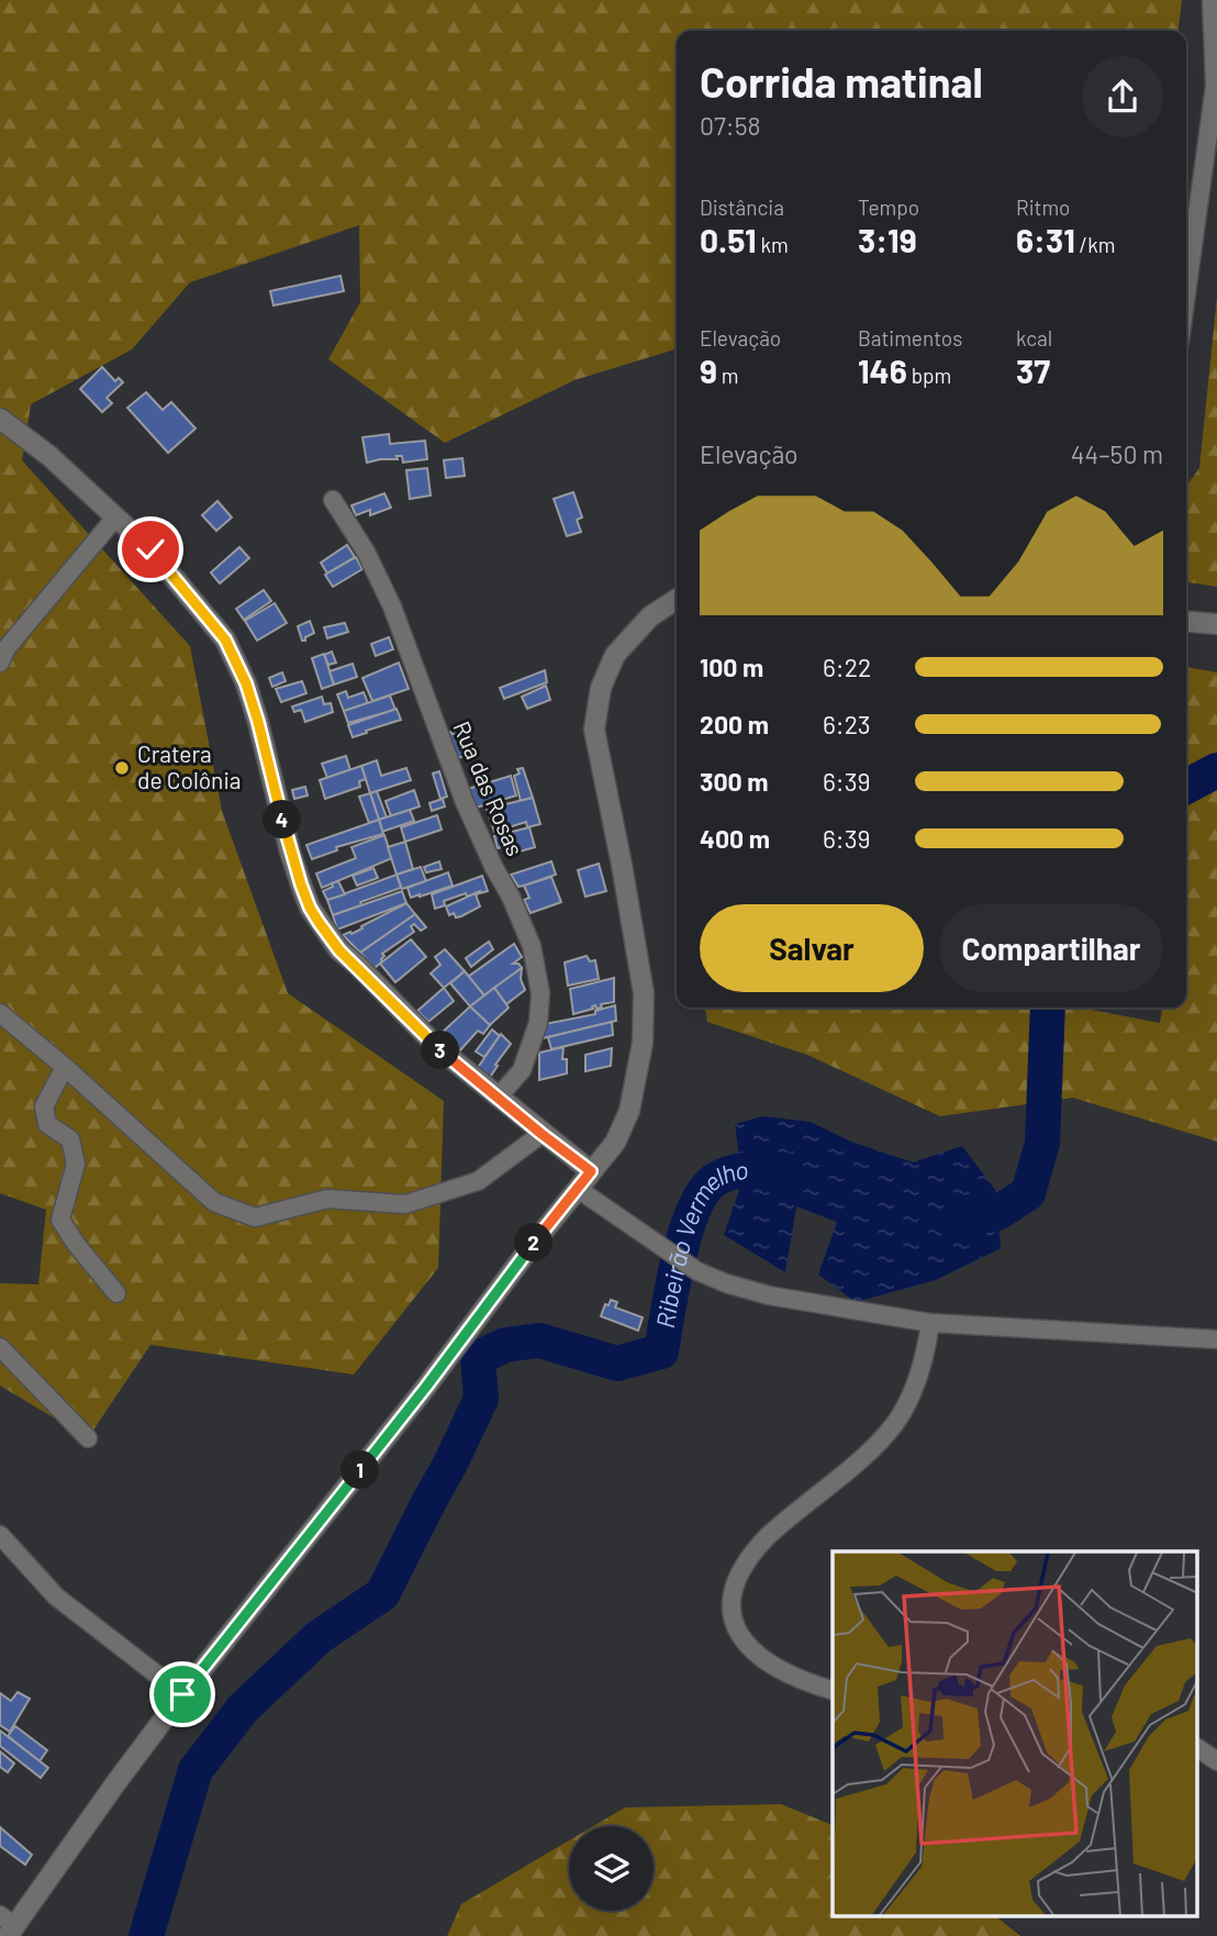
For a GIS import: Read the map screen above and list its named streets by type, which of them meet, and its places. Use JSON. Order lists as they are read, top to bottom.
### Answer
{
  "streets": {
    "street": ["Rua das Rosas"]
  },
  "water": ["Ribeirão Vermelho"],
  "places": ["Cratera de Colônia"],
  "page": {
    "heading": ["Corrida matinal", "07:58"],
    "stats": [
      ["Distância", "0.51 km"],
      ["Tempo", "3:19"],
      ["Ritmo", "6:31 /km"],
      ["Elevação", "9 m"],
      ["Batimentos", "146 bpm"],
      ["kcal", "37"]
    ],
    "chart": ["Elevação", "44–50 m"],
    "list": [
      {
        "name": "100 m",
        "note": "6:22"
      },
      {
        "name": "200 m",
        "note": "6:23"
      },
      {
        "name": "300 m",
        "note": "6:39"
      },
      {
        "name": "400 m",
        "note": "6:39"
      }
    ],
    "pins": [
      "4",
      "3",
      "2",
      "1"
    ],
    "buttons": ["Salvar", "Compartilhar"]
  }
}
